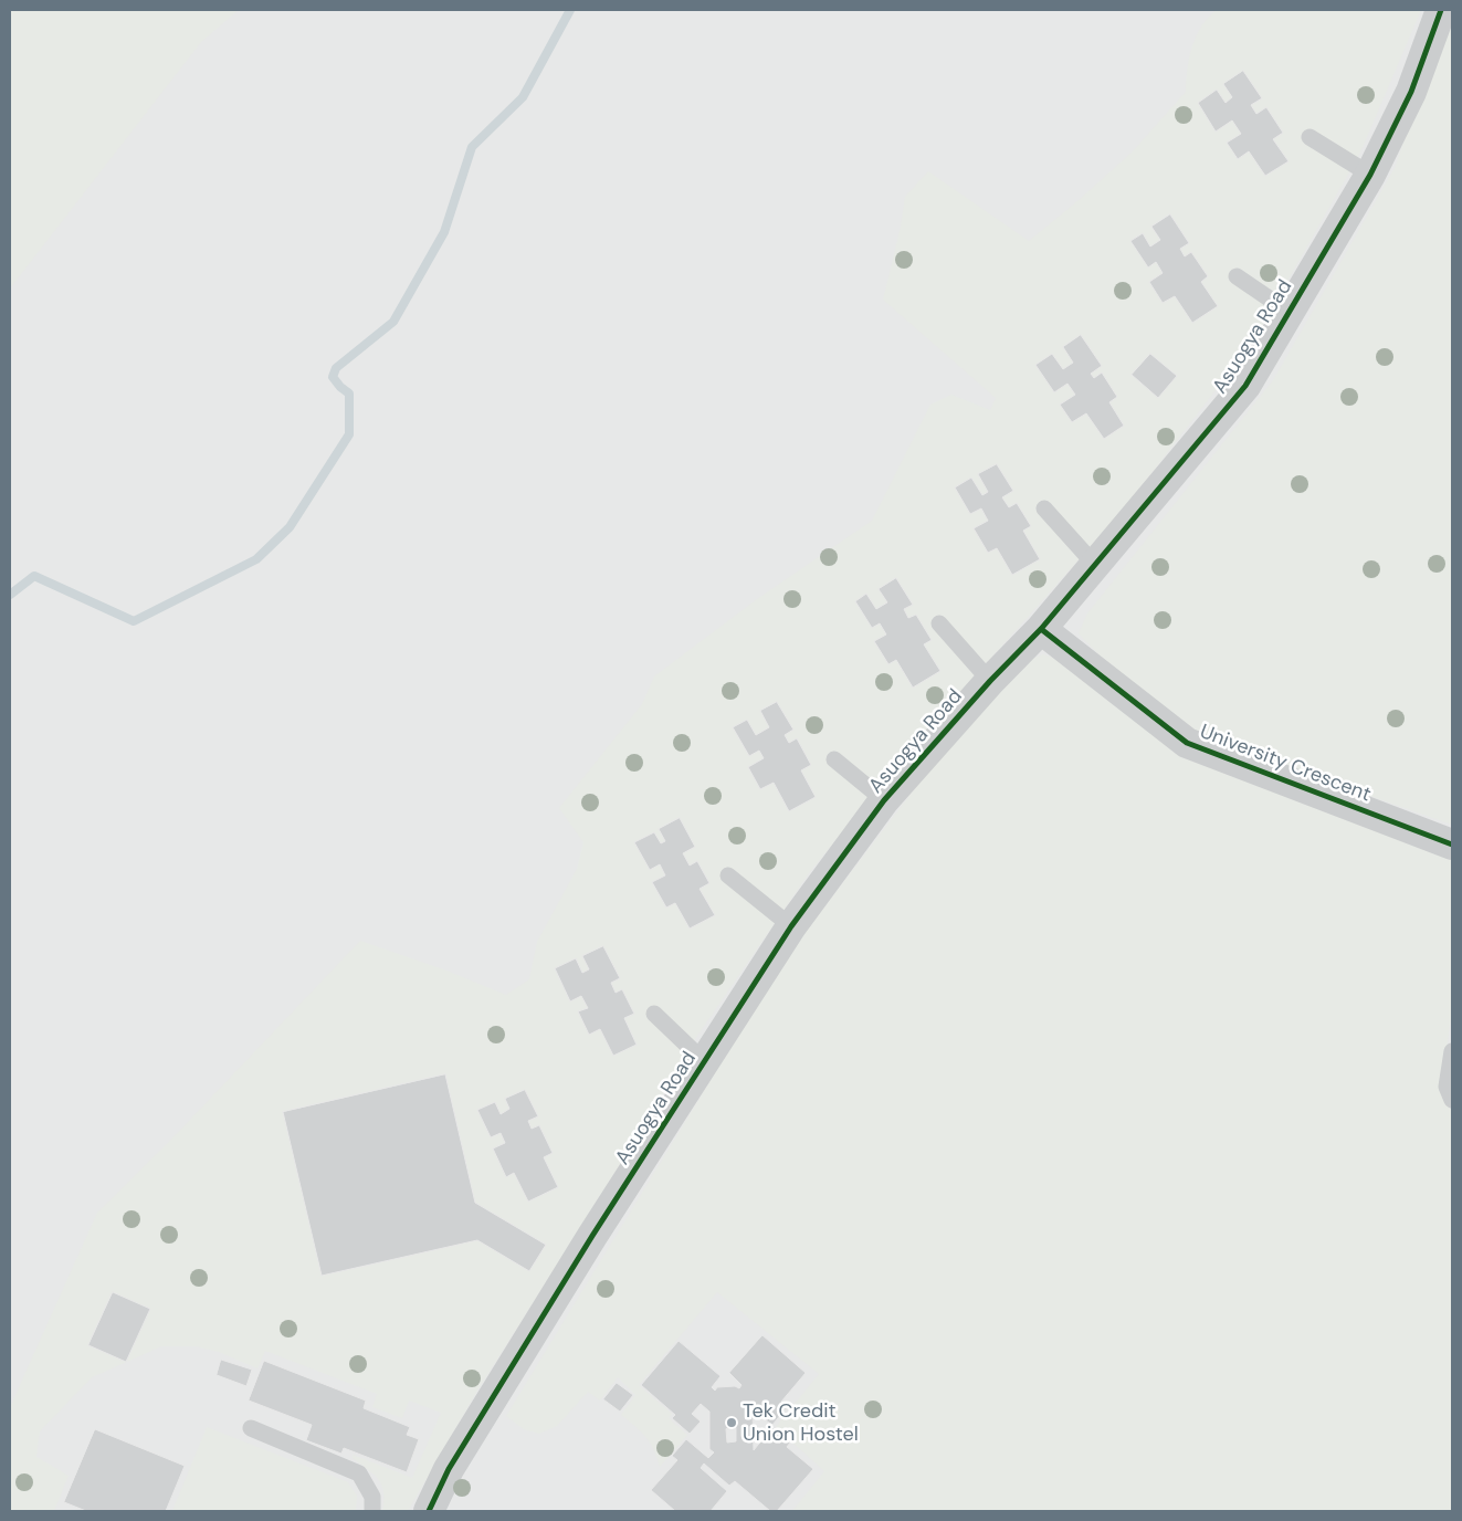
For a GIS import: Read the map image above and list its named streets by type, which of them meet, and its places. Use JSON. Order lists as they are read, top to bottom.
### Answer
{
  "streets": {
    "street": ["Asuogya Road", "University Crescent"]
  },
  "crossings": [
    ["Asuogya Road", "University Crescent"]
  ],
  "places": ["Tek Credit Union Hostel"]
}
